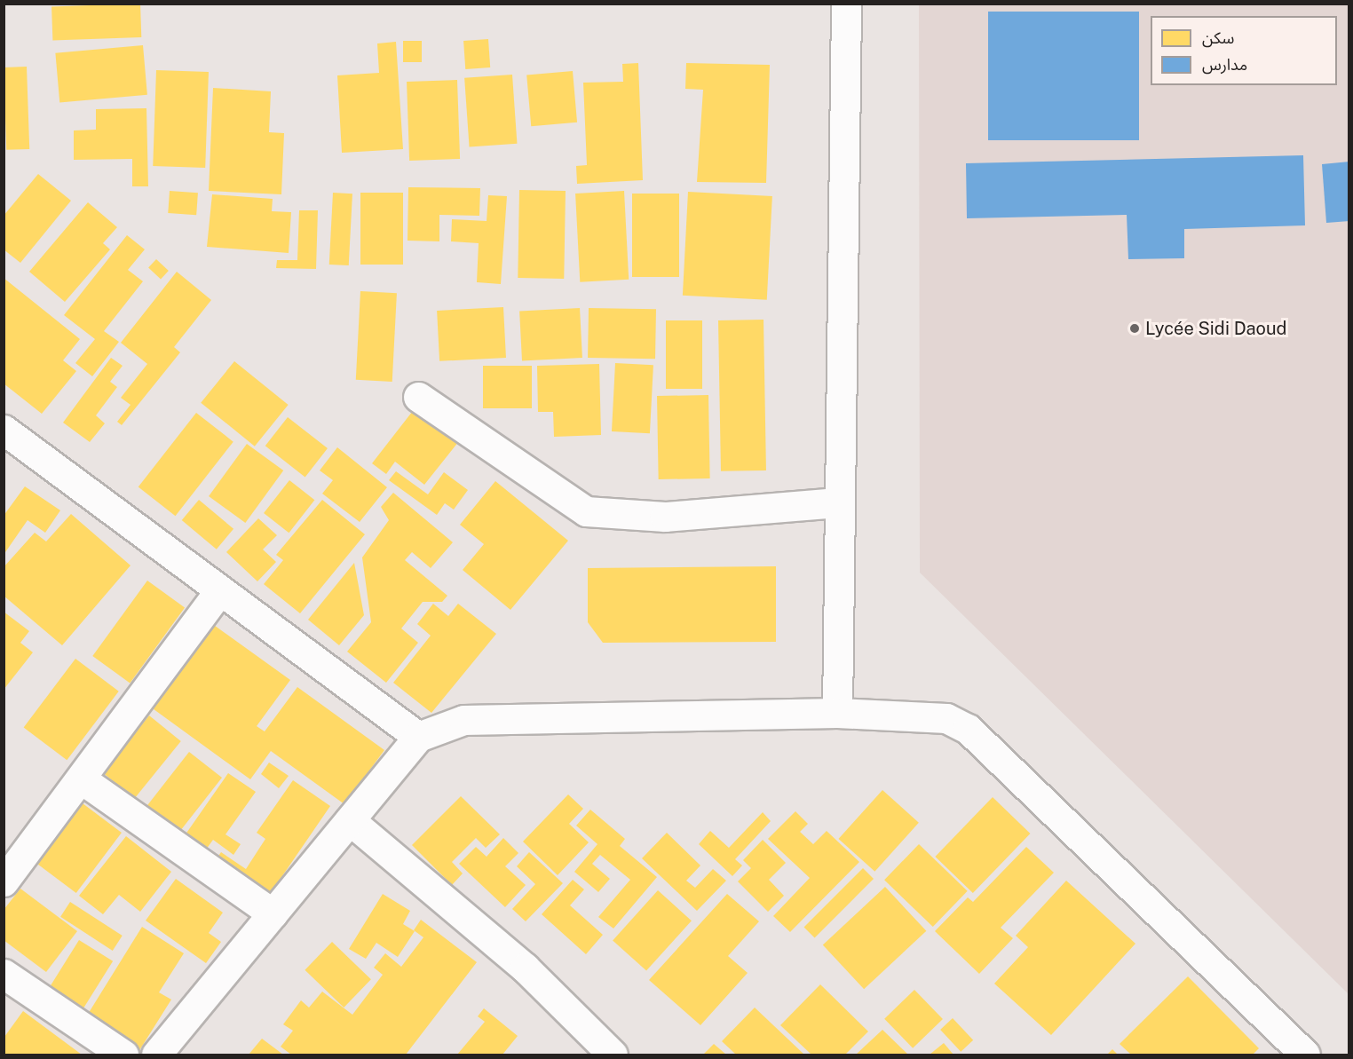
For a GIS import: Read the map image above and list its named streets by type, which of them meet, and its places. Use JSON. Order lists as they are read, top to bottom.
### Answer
{
  "places": ["Lycée Sidi Daoud"],
  "legend": ["سكن", "مدارس"]
}
